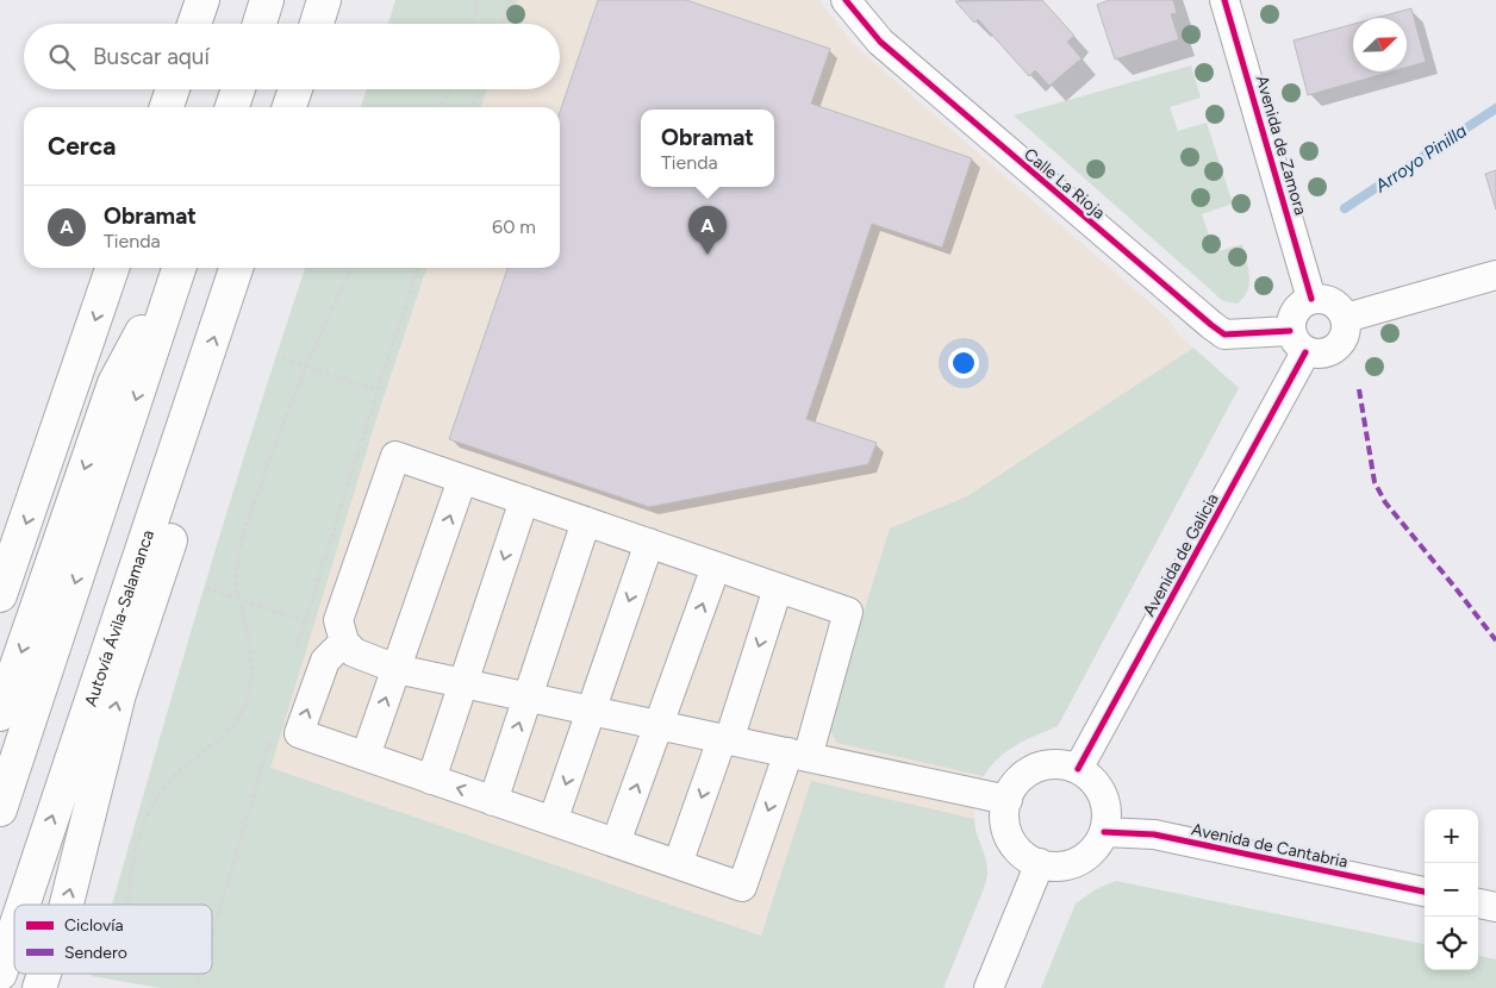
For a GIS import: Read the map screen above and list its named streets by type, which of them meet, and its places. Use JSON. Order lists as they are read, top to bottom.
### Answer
{
  "streets": {
    "highway": ["Autovía Ávila-Salamanca"],
    "street": [
      "Avenida de Zamora",
      "Calle La Rioja",
      "Avenida de Galicia",
      "Avenida de Cantabria"
    ]
  },
  "crossings": [
    ["Avenida de Zamora", "Calle La Rioja"],
    ["Avenida de Zamora", "Avenida de Galicia"],
    ["Calle La Rioja", "Avenida de Galicia"],
    ["Avenida de Galicia", "Avenida de Cantabria"]
  ],
  "water": ["Arroyo Pinilla"],
  "legend": ["Ciclovía", "Sendero"],
  "north": "top right",
  "page": {
    "search": "Buscar aquí",
    "heading": "Cerca",
    "popup": ["Obramat", "Tienda"],
    "list": [
      {
        "mark": "A",
        "name": "Obramat",
        "note": "Tienda",
        "value": "60 m"
      }
    ],
    "pins": "A",
    "map_buttons": ["+", "−"]
  }
}
